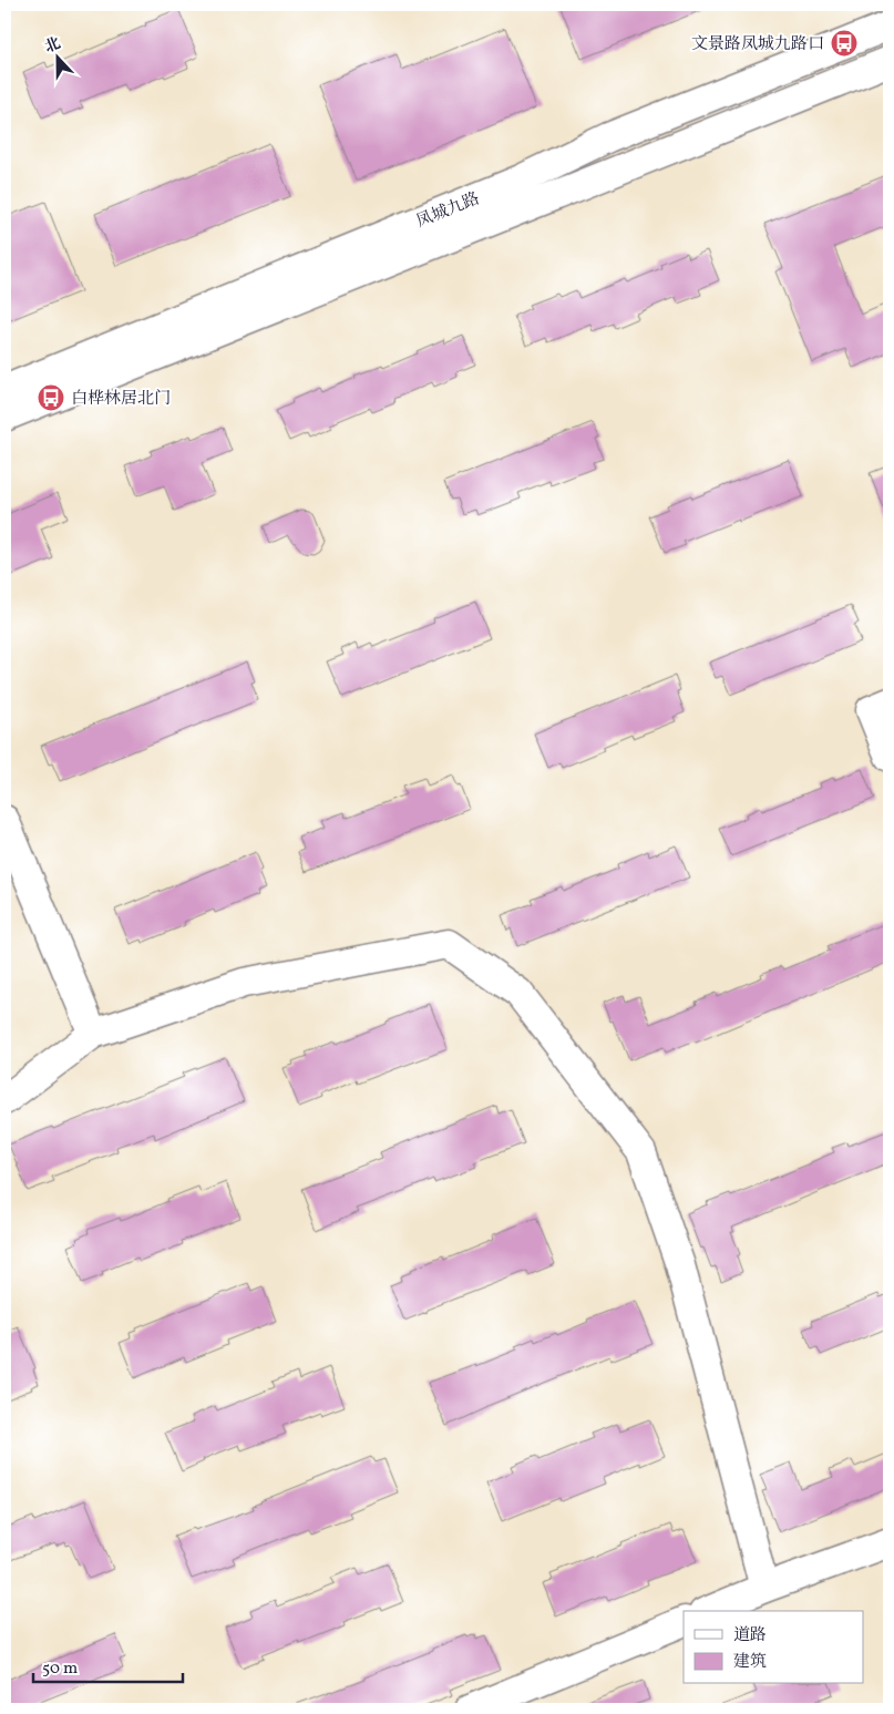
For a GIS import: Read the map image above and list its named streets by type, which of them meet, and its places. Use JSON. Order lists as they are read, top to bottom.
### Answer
{
  "streets": {
    "street": ["凤城九路"]
  },
  "places": {
    "bus stop": ["文景路凤城九路口", "白桦林居北门"]
  },
  "legend": ["道路", "建筑"],
  "scale_bar": "50 m",
  "north": "top"
}
